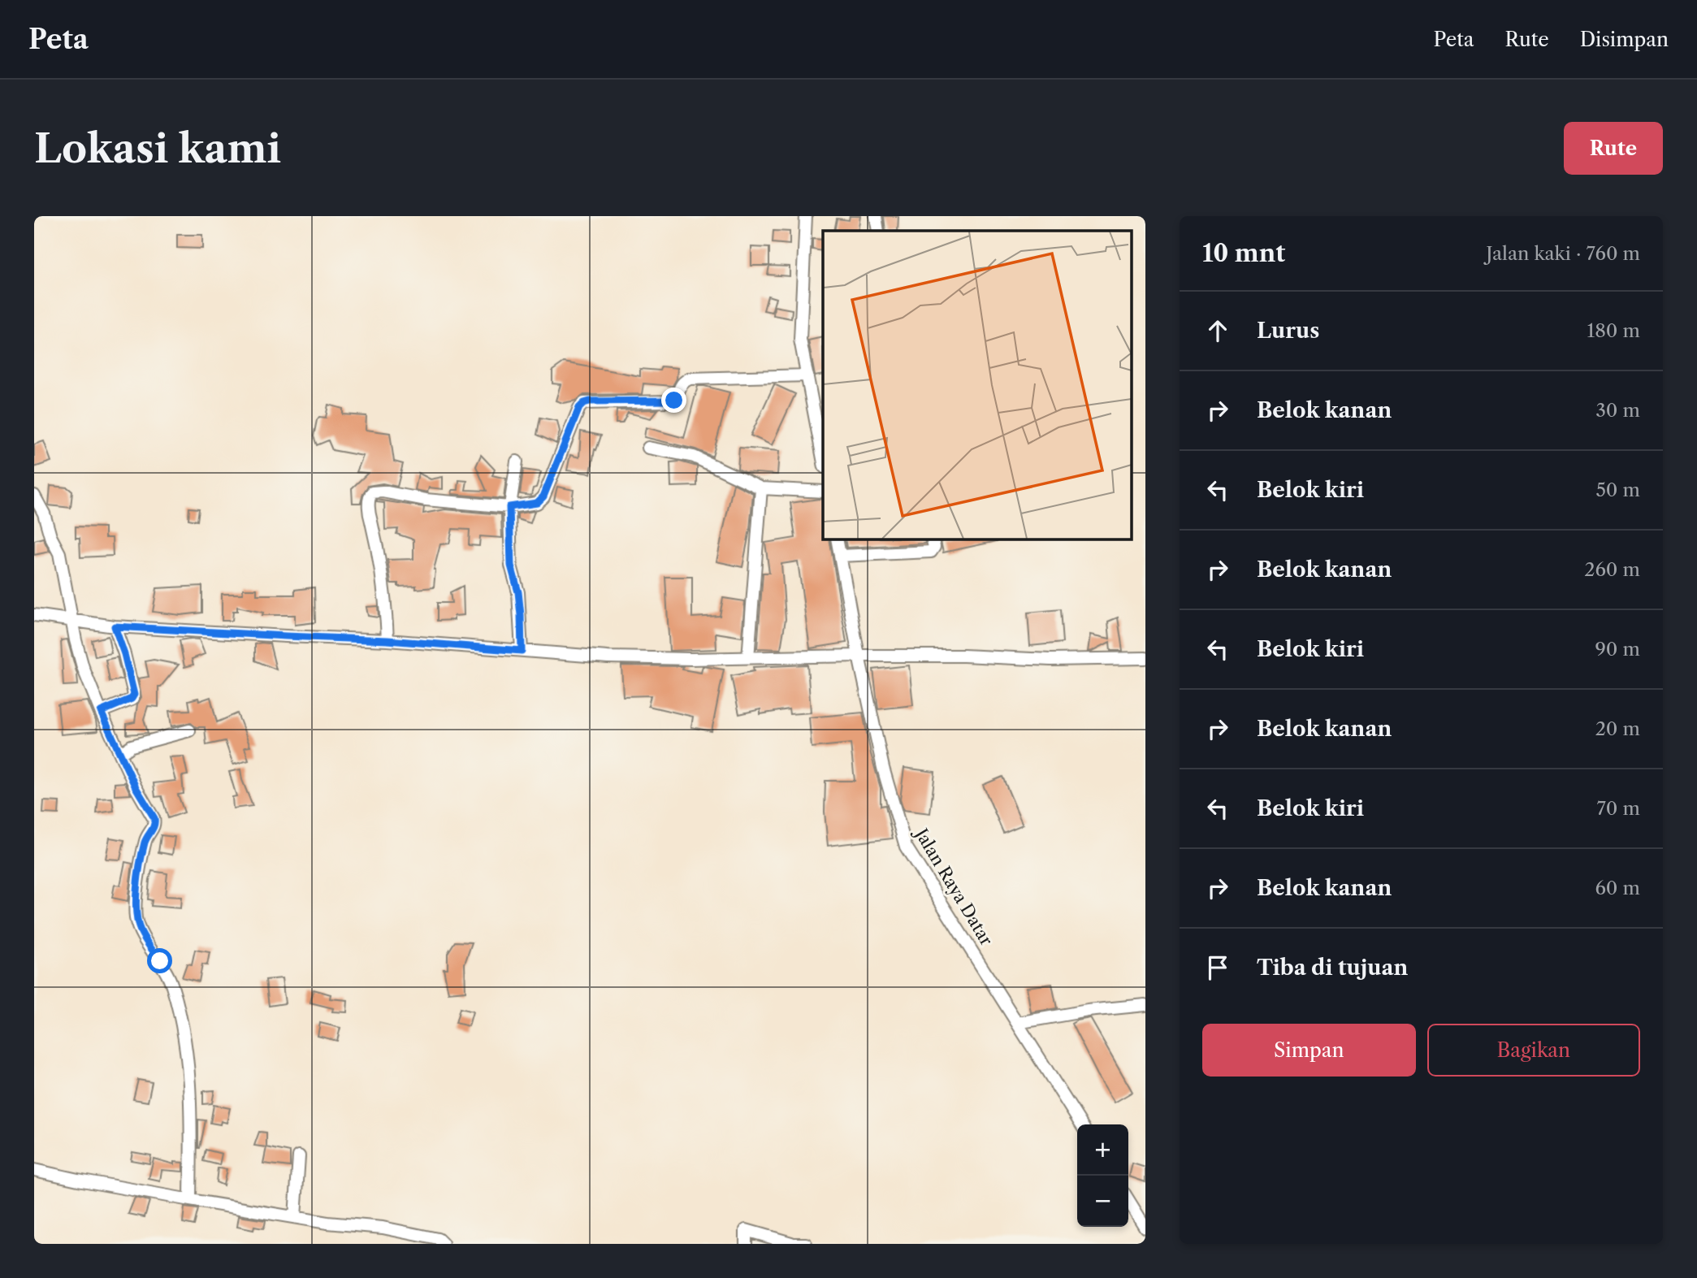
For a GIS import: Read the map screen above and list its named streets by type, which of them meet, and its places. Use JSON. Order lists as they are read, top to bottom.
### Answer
{
  "streets": {
    "street": ["Jalan Raya Datar"]
  },
  "page": {
    "header": "Peta",
    "nav": ["Peta", "Rute", "Disimpan"],
    "buttons": [
      "Rute",
      ["Simpan", "Bagikan"]
    ],
    "title": "Lokasi kami",
    "heading": ["10 mnt", "Jalan kaki · 760 m"],
    "list": [
      ["Lurus", "180 m"],
      ["Belok kanan", "30 m"],
      ["Belok kiri", "50 m"],
      ["Belok kanan", "260 m"],
      ["Belok kiri", "90 m"],
      ["Belok kanan", "20 m"],
      ["Belok kiri", "70 m"],
      ["Belok kanan", "60 m"],
      "Tiba di tujuan"
    ],
    "map_buttons": ["+", "−"]
  }
}
